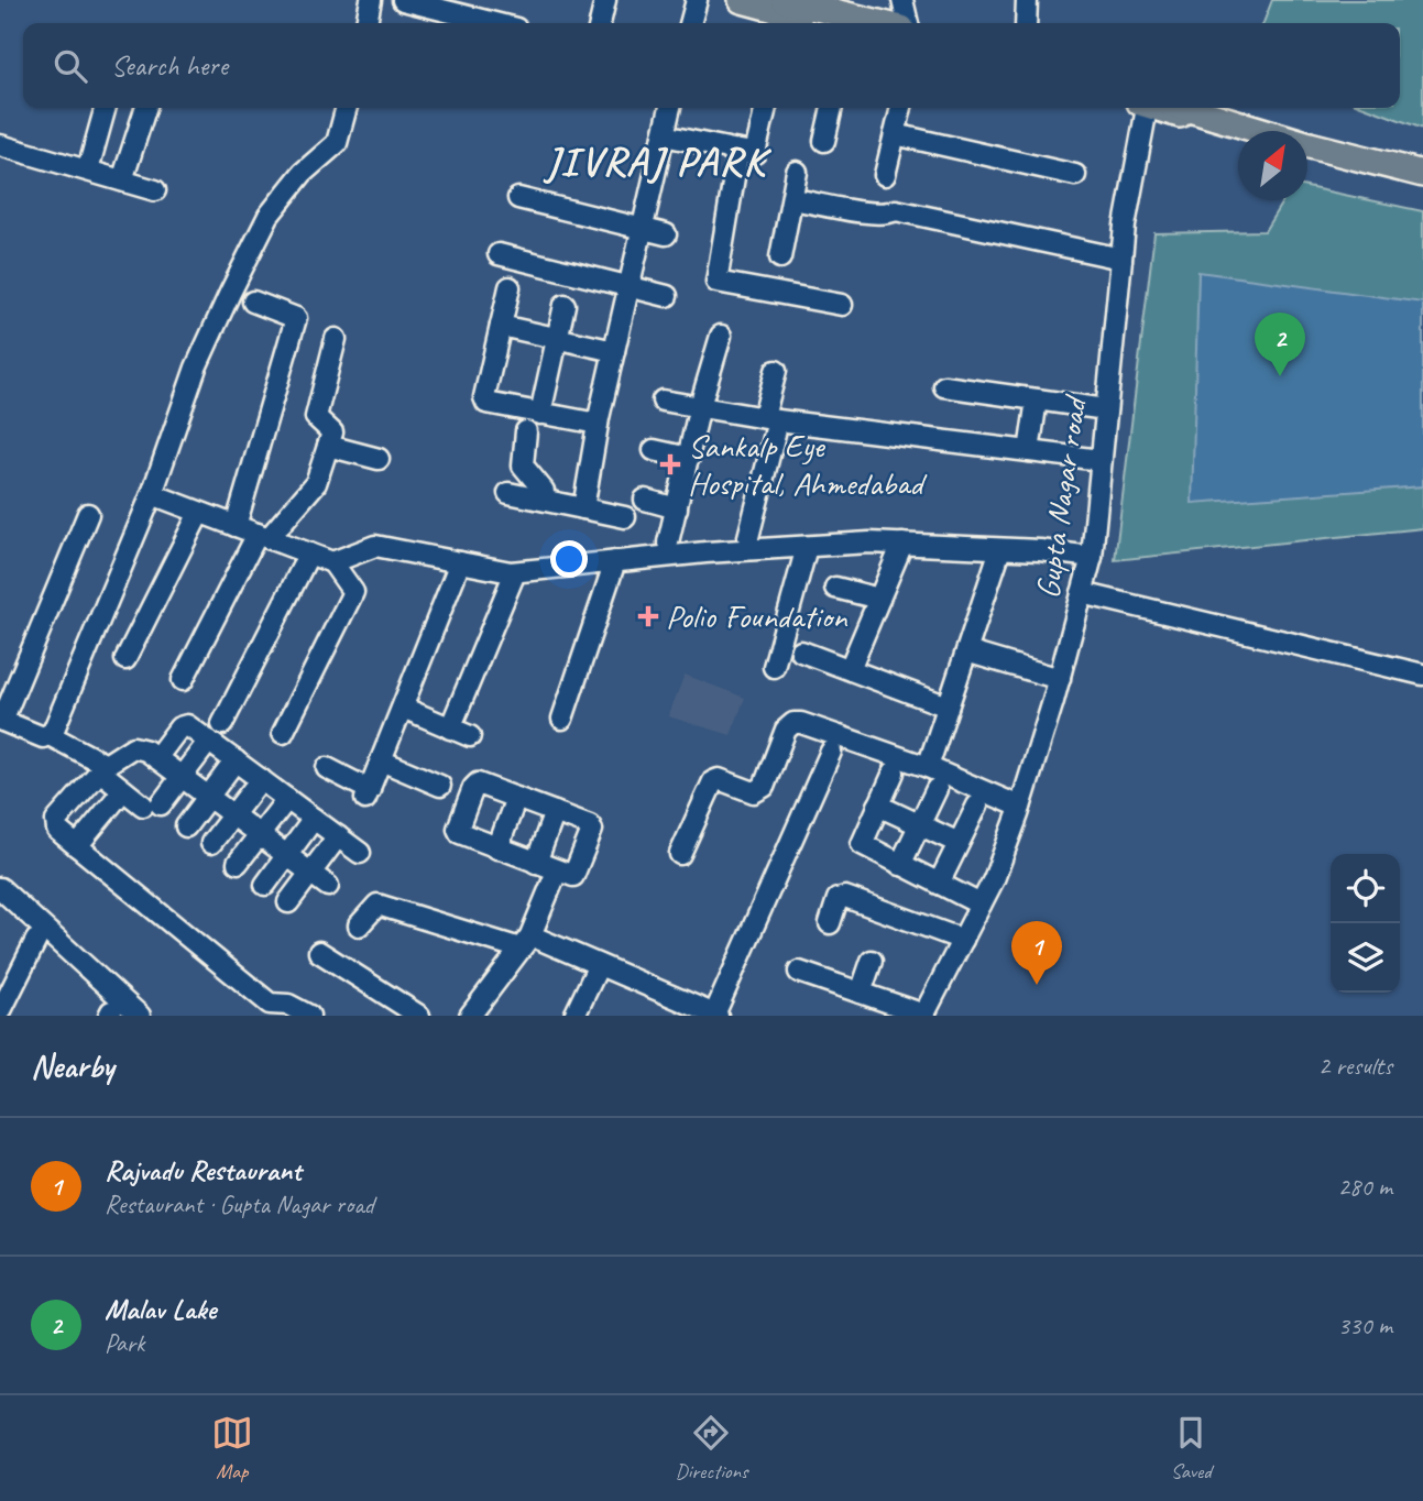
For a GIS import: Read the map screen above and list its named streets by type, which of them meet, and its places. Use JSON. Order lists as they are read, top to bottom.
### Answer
{
  "streets": {
    "street": ["Gupta Nagar road"]
  },
  "districts": ["JIVRAJ PARK"],
  "places": {
    "health": ["Sankalp Eye Hospital, Ahmedabad", "Polio Foundation"]
  },
  "north": "top right",
  "page": {
    "search": "Search here",
    "pins": ["2", "1"],
    "heading": ["Nearby", "2 results"],
    "list": [
      {
        "mark": "1",
        "name": "Rajvadu Restaurant",
        "note": "Restaurant · Gupta Nagar road",
        "value": "280 m"
      },
      {
        "mark": "2",
        "name": "Malav Lake",
        "note": "Park",
        "value": "330 m"
      }
    ],
    "nav": ["Map", "Directions", "Saved"]
  }
}
